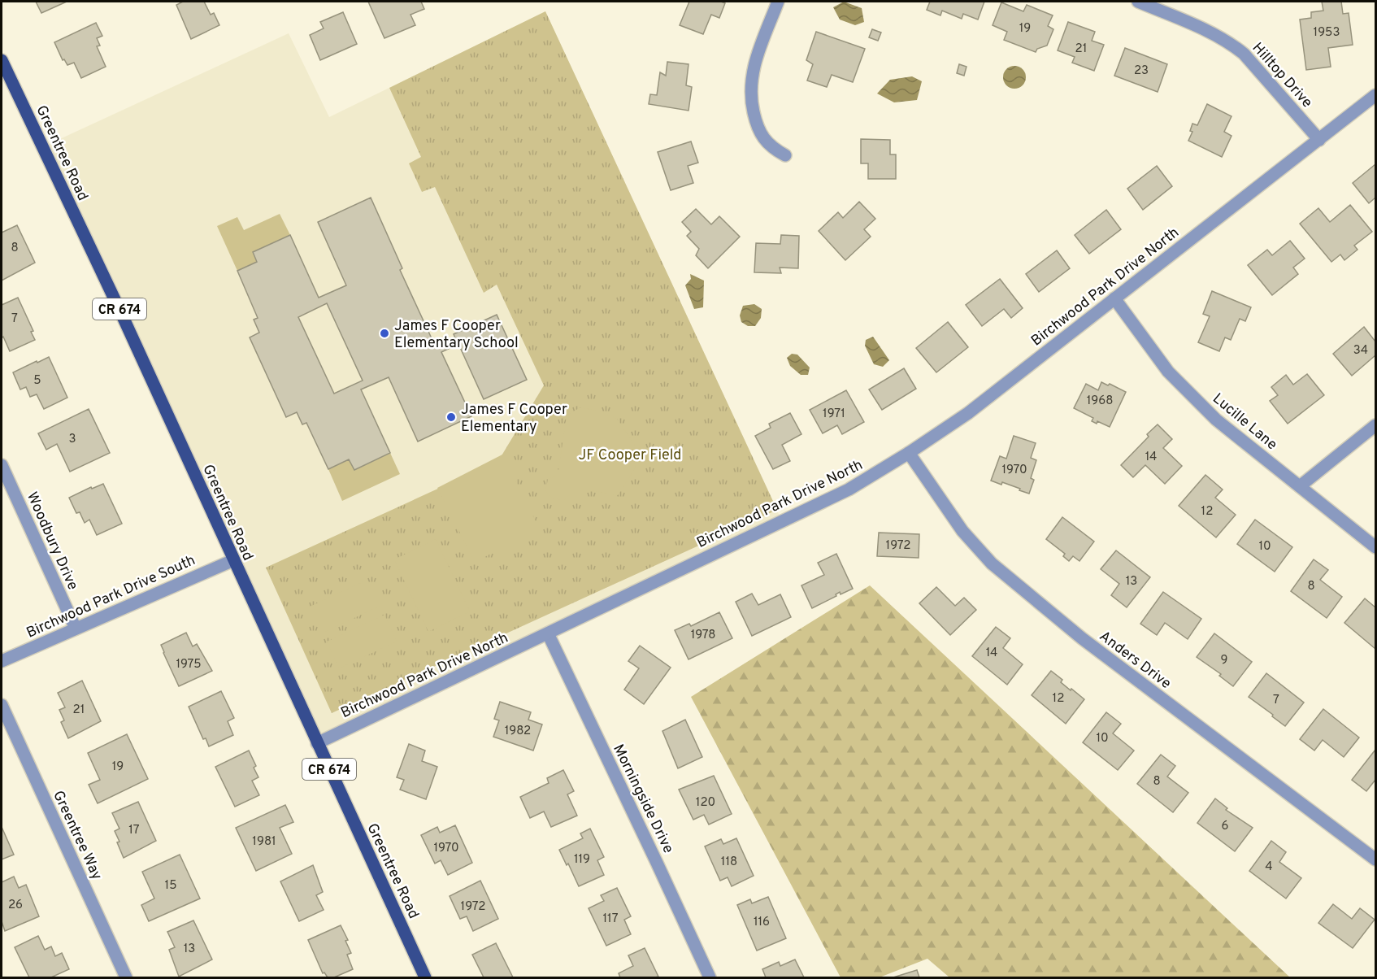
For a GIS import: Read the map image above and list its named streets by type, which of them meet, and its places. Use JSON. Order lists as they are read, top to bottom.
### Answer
{
  "streets": {
    "main road": ["Greentree Road", "CR 674"],
    "street": [
      "Hilltop Drive",
      "Birchwood Park Drive North",
      "Lucille Lane",
      "Woodbury Drive",
      "Birchwood Park Drive South",
      "Anders Drive",
      "Morningside Drive",
      "Greentree Way"
    ]
  },
  "crossings": [
    ["Hilltop Drive", "Birchwood Park Drive North"],
    ["Greentree Road", "Birchwood Park Drive North"],
    ["Greentree Road", "Birchwood Park Drive South"],
    ["Birchwood Park Drive North", "Lucille Lane"],
    ["Birchwood Park Drive North", "Anders Drive"],
    ["Birchwood Park Drive North", "Morningside Drive"],
    ["Woodbury Drive", "Birchwood Park Drive South"]
  ],
  "parks": ["JF Cooper Field"],
  "places": ["James F Cooper Elementary School", "James F Cooper Elementary"],
  "house_numbers": [
    "19",
    "1953",
    "21",
    "23",
    "8",
    "7",
    "34",
    "5",
    "1968",
    "1971",
    "3",
    "14",
    "1970",
    "12",
    "1972",
    "10",
    "13",
    "8",
    "1978",
    "14",
    "9",
    "1975",
    "12",
    "7",
    "21",
    "1982",
    "10",
    "19",
    "8",
    "120",
    "6",
    "17",
    "1981",
    "1970",
    "119",
    "118",
    "4",
    "15",
    "26",
    "1972",
    "117",
    "116",
    "13"
  ]
}
